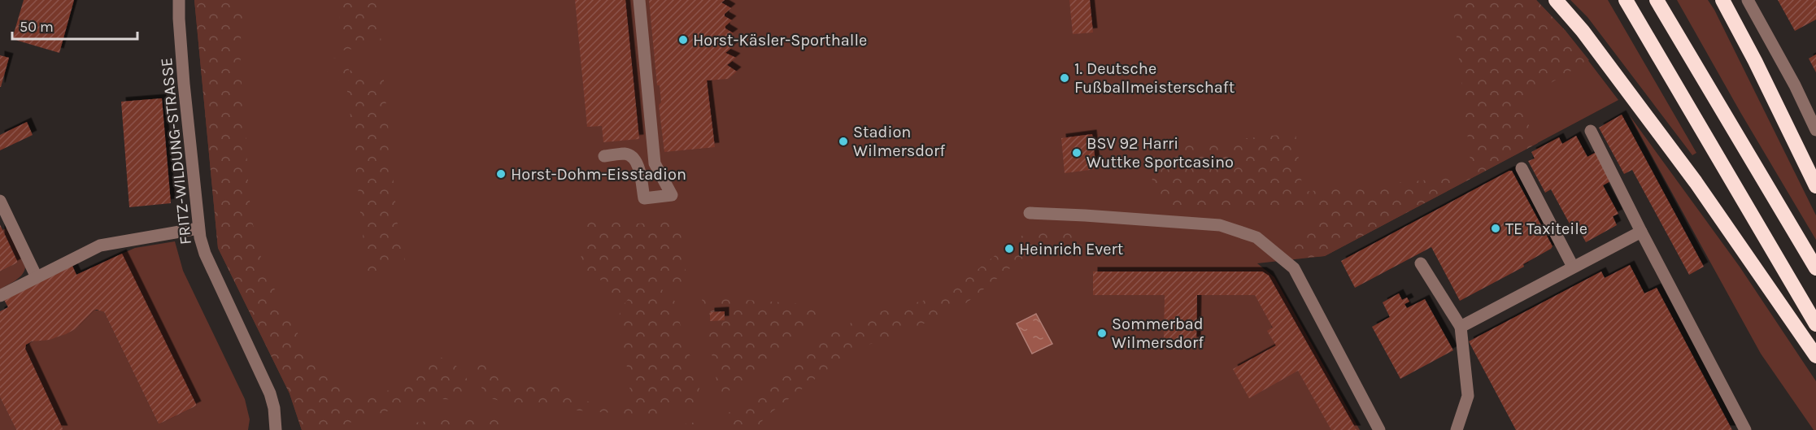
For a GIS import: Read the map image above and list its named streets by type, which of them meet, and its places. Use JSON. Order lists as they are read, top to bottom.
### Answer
{
  "streets": {
    "street": ["FRITZ-WILDUNG-STRASSE"]
  },
  "places": [
    "Horst-Käsler-Sporthalle",
    "1. Deutsche Fußballmeisterschaft",
    "Stadion Wilmersdorf",
    "BSV 92 Harri Wuttke Sportcasino",
    "Horst-Dohm-Eisstadion",
    "TE Taxiteile",
    "Heinrich Evert",
    "Sommerbad Wilmersdorf"
  ],
  "scale_bar": "50 m"
}
